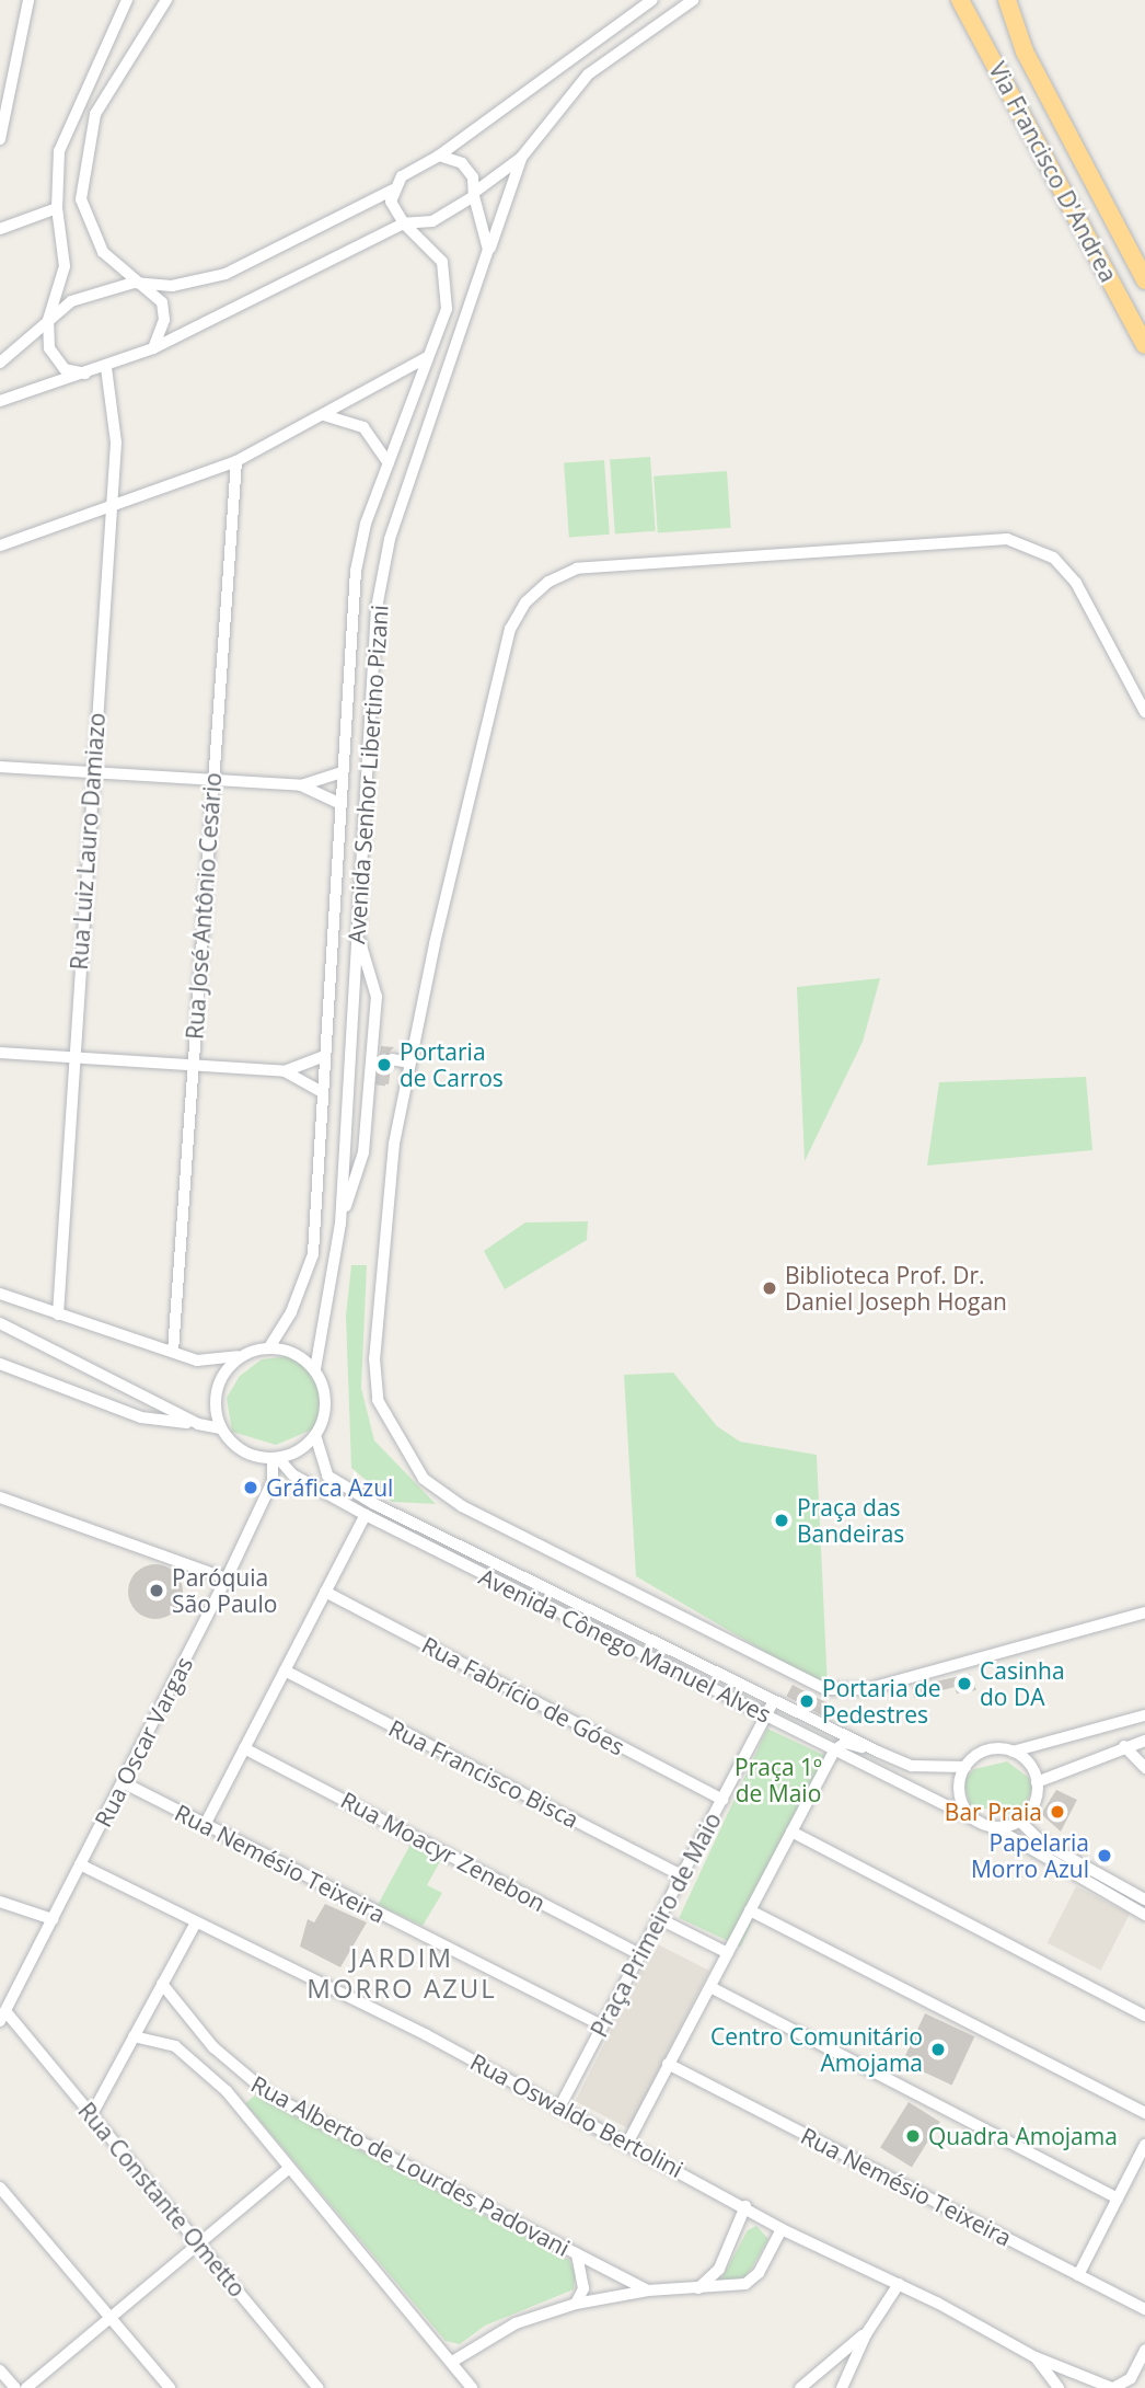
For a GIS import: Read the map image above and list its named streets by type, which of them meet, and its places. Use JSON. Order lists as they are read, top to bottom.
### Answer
{
  "streets": {
    "highway": ["Via Francisco D'Andrea"],
    "street": [
      "Avenida Senhor Libertino Pizani",
      "Rua Luiz Lauro Damiazo",
      "Rua José Antônio Cesário",
      "Avenida Cônego Manuel Alves",
      "Rua Fabrício de Góes",
      "Rua Oscar Vargas",
      "Rua Francisco Bisca",
      "Rua Moacyr Zenebon",
      "Rua Nemésio Teixeira",
      "Praça Primeiro de Maio",
      "Rua Oswaldo Bertolini",
      "Rua Alberto de Lourdes Padovani",
      "Rua Constante Ometto"
    ]
  },
  "crossings": [
    ["Avenida Senhor Libertino Pizani", "Avenida Cônego Manuel Alves"],
    ["Avenida Senhor Libertino Pizani", "Rua Oscar Vargas"],
    ["Avenida Cônego Manuel Alves", "Rua Oscar Vargas"],
    ["Avenida Cônego Manuel Alves", "Praça Primeiro de Maio"],
    ["Rua Fabrício de Góes", "Praça Primeiro de Maio"],
    ["Rua Oscar Vargas", "Rua Nemésio Teixeira"],
    ["Rua Oscar Vargas", "Rua Oswaldo Bertolini"],
    ["Rua Oscar Vargas", "Rua Constante Ometto"],
    ["Rua Francisco Bisca", "Praça Primeiro de Maio"],
    ["Rua Moacyr Zenebon", "Praça Primeiro de Maio"],
    ["Rua Nemésio Teixeira", "Praça Primeiro de Maio"],
    ["Praça Primeiro de Maio", "Rua Oswaldo Bertolini"]
  ],
  "districts": ["JARDIM MORRO AZUL"],
  "parks": ["Praça 1º de Maio"],
  "places": [
    "Portaria de Carros",
    "Biblioteca Prof. Dr. Daniel Joseph Hogan",
    "Gráfica Azul",
    "Praça das Bandeiras",
    "Paróquia São Paulo",
    "Casinha do DA",
    "Portaria de Pedestres",
    "Bar Praia",
    "Papelaria Morro Azul",
    "Centro Comunitário Amojama",
    "Quadra Amojama"
  ]
}
